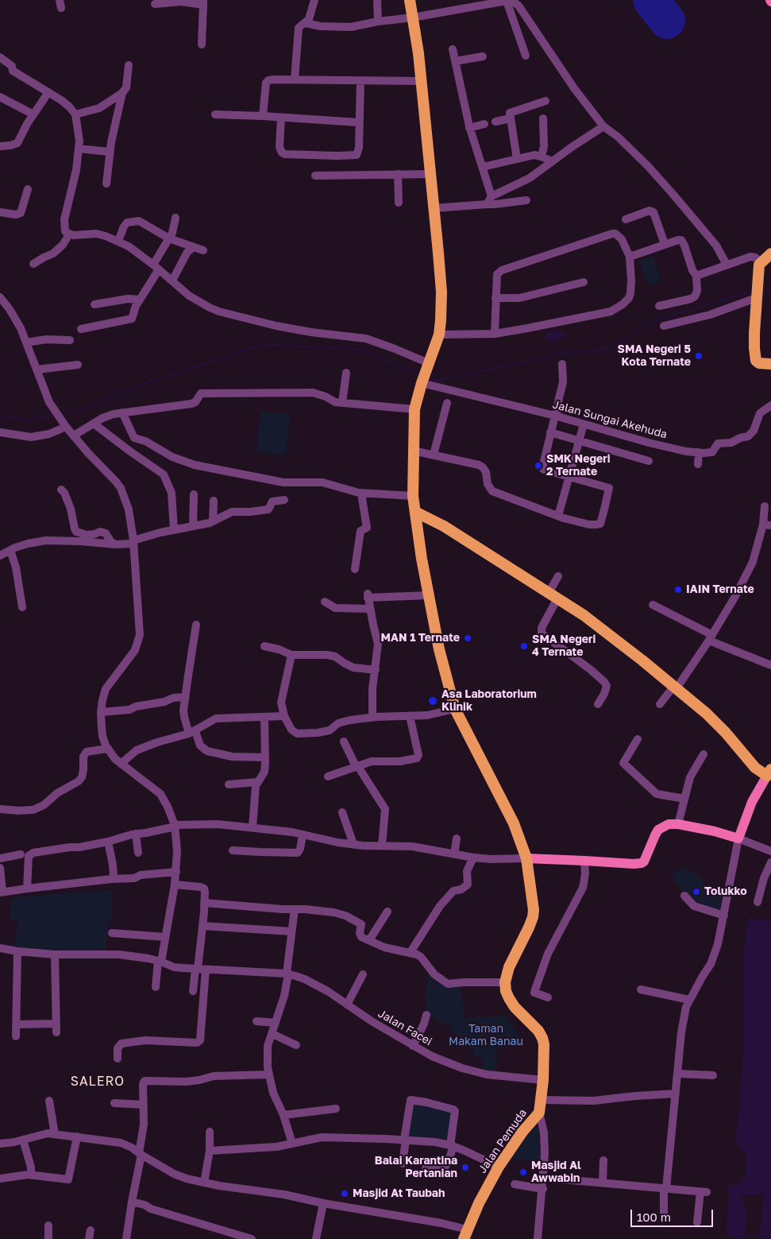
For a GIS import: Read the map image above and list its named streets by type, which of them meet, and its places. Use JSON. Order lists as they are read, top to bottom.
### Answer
{
  "streets": {
    "highway": ["Jalan Pemuda"],
    "street": ["Jalan Sungai Akehuda", "Jalan Facei"]
  },
  "crossings": [
    ["Jalan Facei", "Jalan Pemuda"]
  ],
  "districts": ["SALERO"],
  "parks": ["Taman Makam Banau"],
  "places": [
    "SMA Negeri 5 Kota Ternate",
    "SMK Negeri 2 Ternate",
    "IAIN Ternate",
    "MAN 1 Ternate",
    "SMA Negeri 4 Ternate",
    "Asa Laboratorium Klinik",
    "Tolukko",
    "Balai Karantina Pertanian",
    "Masjid Al Awwabin",
    "Masjid At Taubah"
  ],
  "scale_bar": "100 m"
}
